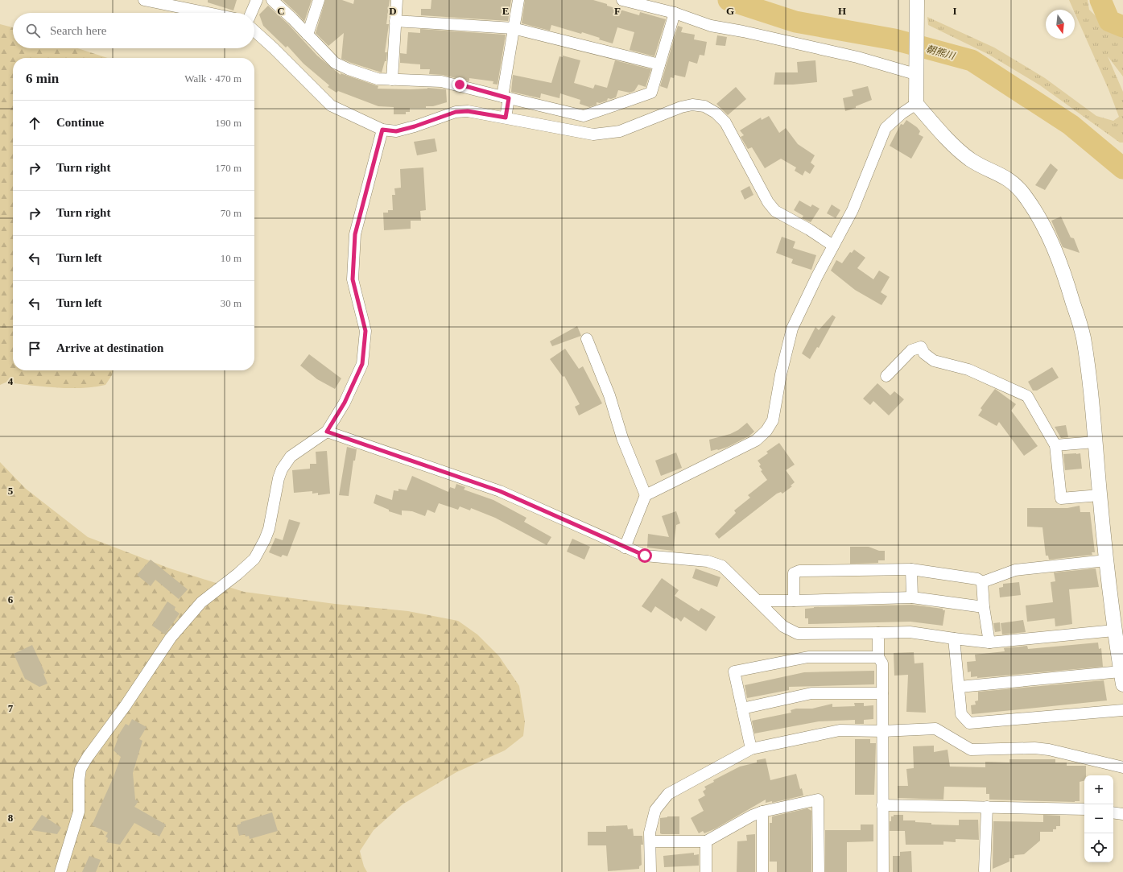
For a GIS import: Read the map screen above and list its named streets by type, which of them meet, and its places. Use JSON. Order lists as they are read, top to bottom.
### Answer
{
  "water": ["朝熊川"],
  "north": "bottom",
  "page": {
    "search": "Search here",
    "heading": ["6 min", "Walk · 470 m"],
    "list": [
      ["Continue", "190 m"],
      ["Turn right", "170 m"],
      ["Turn right", "70 m"],
      ["Turn left", "10 m"],
      ["Turn left", "30 m"],
      "Arrive at destination"
    ],
    "map_buttons": ["+", "−"]
  },
  "grid": {
    "columns": [
      "C",
      "D",
      "E",
      "F",
      "G",
      "H",
      "I"
    ],
    "rows": [
      "4",
      "5",
      "6",
      "7",
      "8"
    ]
  }
}
